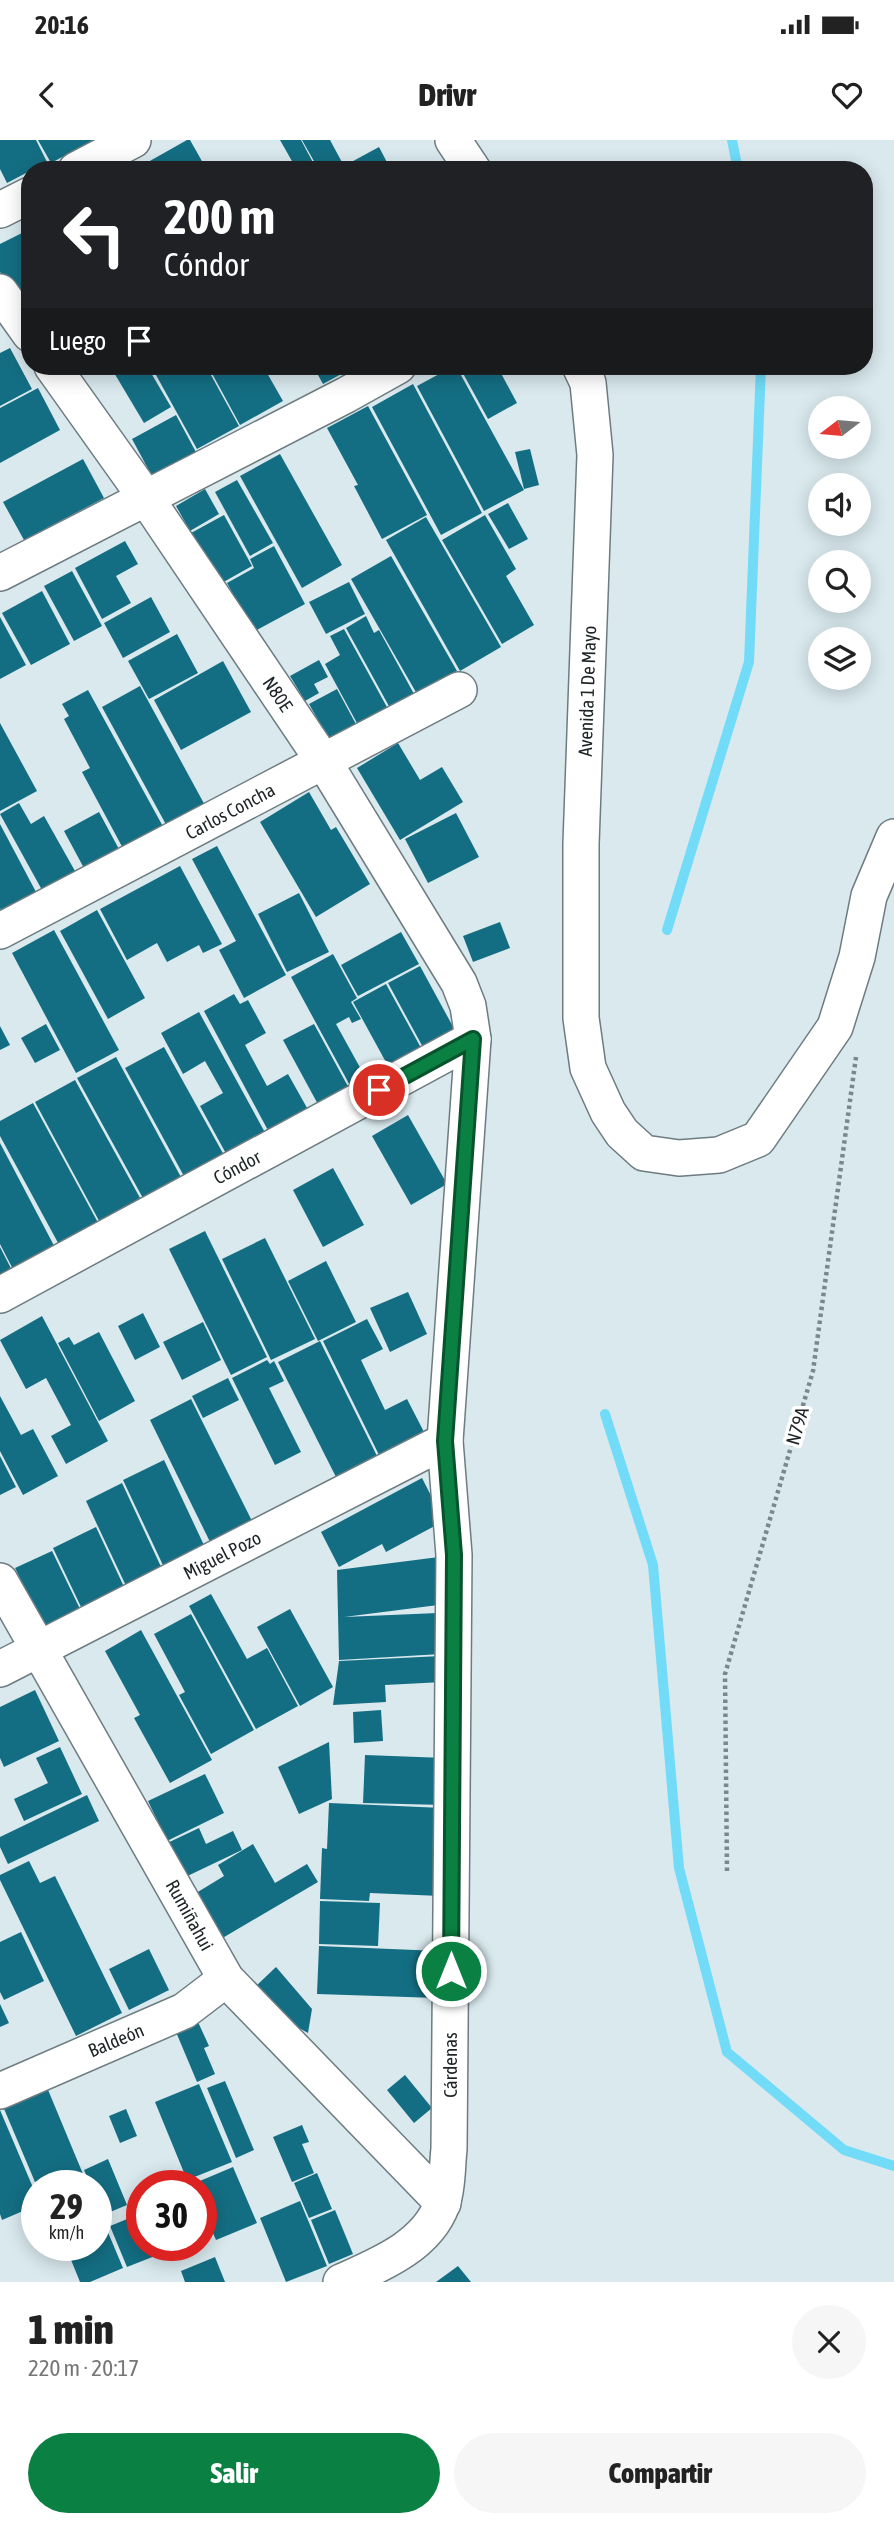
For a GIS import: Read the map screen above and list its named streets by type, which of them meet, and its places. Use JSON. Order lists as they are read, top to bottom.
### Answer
{
  "streets": {
    "street": [
      "Avenida 1 De Mayo",
      "N80E",
      "Carlos Concha",
      "Cóndor",
      "Miguel Pozo",
      "Rumiñahui",
      "Baldeón",
      "Cárdenas"
    ],
    "path": ["N79A"]
  },
  "crossings": [
    ["N80E", "Carlos Concha"],
    ["N80E", "Cóndor"],
    ["N80E", "Cárdenas"],
    ["Cóndor", "Cárdenas"],
    ["Miguel Pozo", "Rumiñahui"],
    ["Miguel Pozo", "Cárdenas"],
    ["Rumiñahui", "Baldeón"],
    ["Rumiñahui", "Cárdenas"]
  ],
  "north": "left",
  "page": {
    "status": "20:16",
    "header": "Drivr",
    "turn": ["200 m", "Cóndor"],
    "then": "Luego",
    "speed": "29 km/h",
    "limit": "30",
    "heading": ["1 min", "220 m · 20:17"],
    "buttons": ["Salir", "Compartir"]
  }
}
